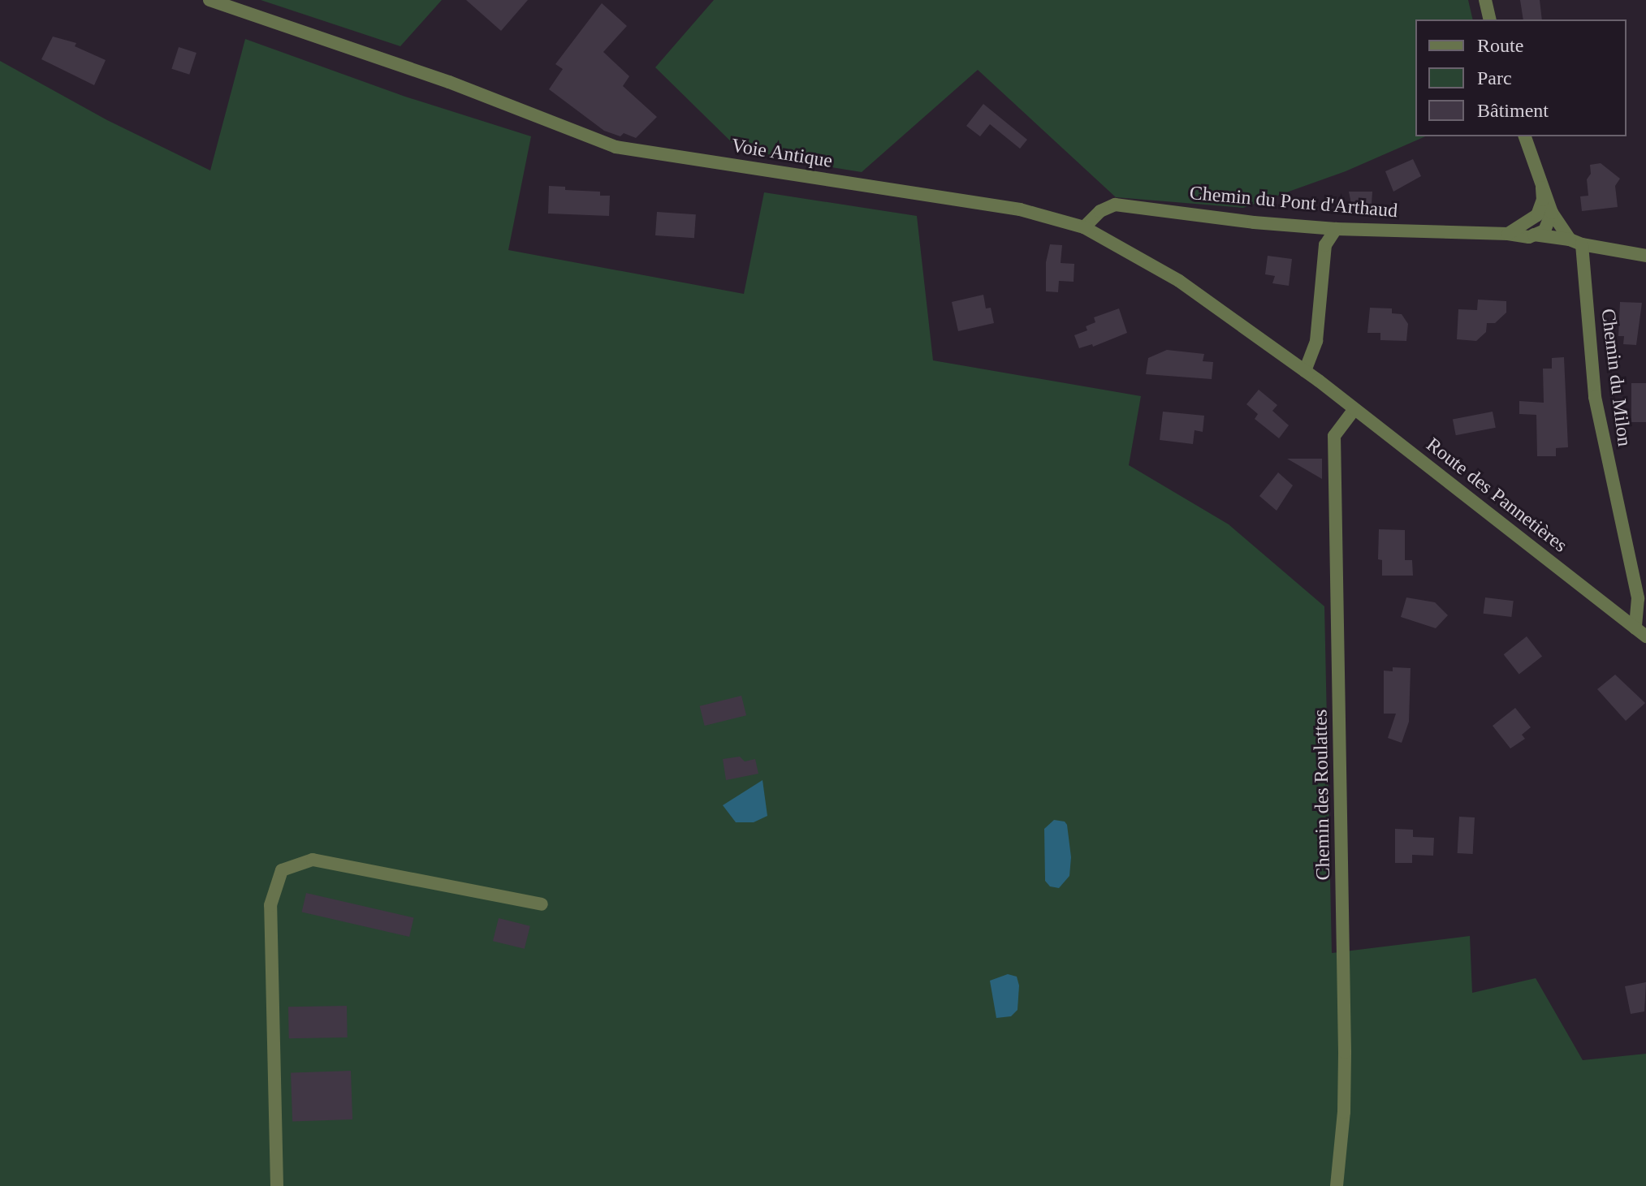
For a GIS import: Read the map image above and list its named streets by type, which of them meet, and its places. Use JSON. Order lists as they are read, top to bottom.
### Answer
{
  "streets": {
    "street": [
      "Voie Antique",
      "Chemin du Pont d'Arthaud",
      "Chemin du Milon",
      "Route des Pannetières",
      "Chemin des Roulattes"
    ]
  },
  "crossings": [
    ["Voie Antique", "Chemin du Pont d'Arthaud"],
    ["Voie Antique", "Route des Pannetières"],
    ["Chemin du Milon", "Route des Pannetières"],
    ["Route des Pannetières", "Chemin des Roulattes"]
  ],
  "legend": ["Route", "Parc", "Bâtiment"]
}
